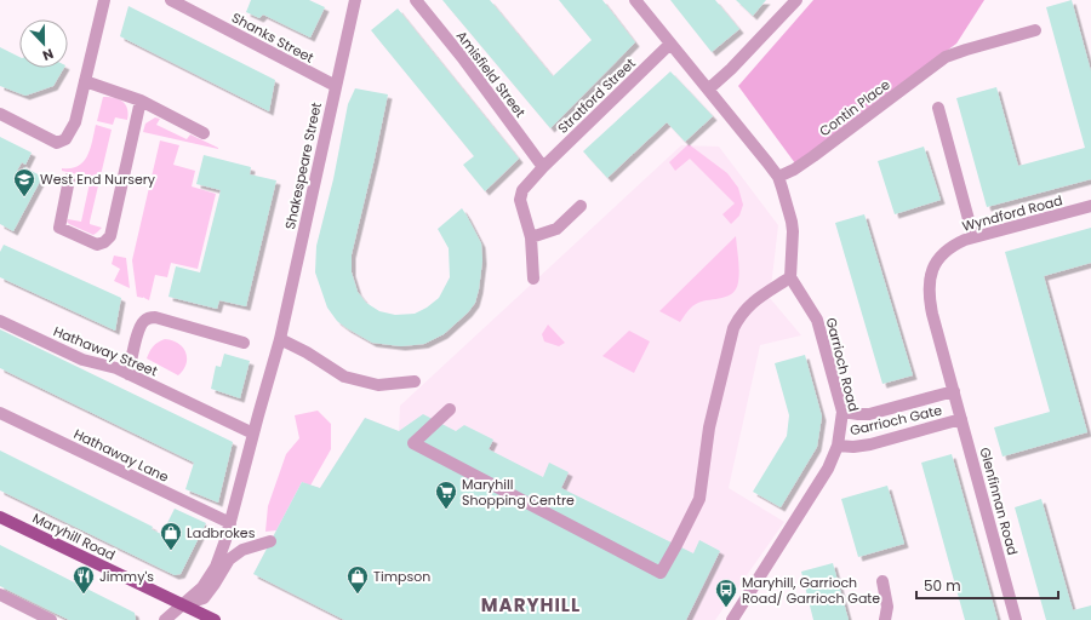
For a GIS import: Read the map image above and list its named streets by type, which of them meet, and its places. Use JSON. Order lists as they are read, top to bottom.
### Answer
{
  "streets": {
    "main road": ["Maryhill Road"],
    "street": [
      "Shanks Street",
      "Amisfield Street",
      "Stratford Street",
      "Contin Place",
      "Shakespeare Street",
      "Wyndford Road",
      "Hathaway Street",
      "Garrioch Road",
      "Garrioch Gate",
      "Hathaway Lane",
      "Glenfinnan Road"
    ]
  },
  "crossings": [
    ["Shanks Street", "Shakespeare Street"],
    ["Amisfield Street", "Stratford Street"],
    ["Shakespeare Street", "Hathaway Street"],
    ["Shakespeare Street", "Hathaway Lane"],
    ["Shakespeare Street", "Maryhill Road"],
    ["Wyndford Road", "Garrioch Gate"],
    ["Wyndford Road", "Glenfinnan Road"],
    ["Garrioch Road", "Garrioch Gate"],
    ["Garrioch Gate", "Glenfinnan Road"]
  ],
  "districts": ["MARYHILL"],
  "places": {
    "school or university": ["West End Nursery"],
    "supermarket": ["Maryhill Shopping Centre"],
    "shop": ["Ladbrokes", "Timpson"],
    "restaurant": ["Jimmy's"],
    "bus stop": ["Maryhill, Garrioch Road/ Garrioch Gate"]
  },
  "scale_bar": "50 m",
  "north": "bottom"
}
